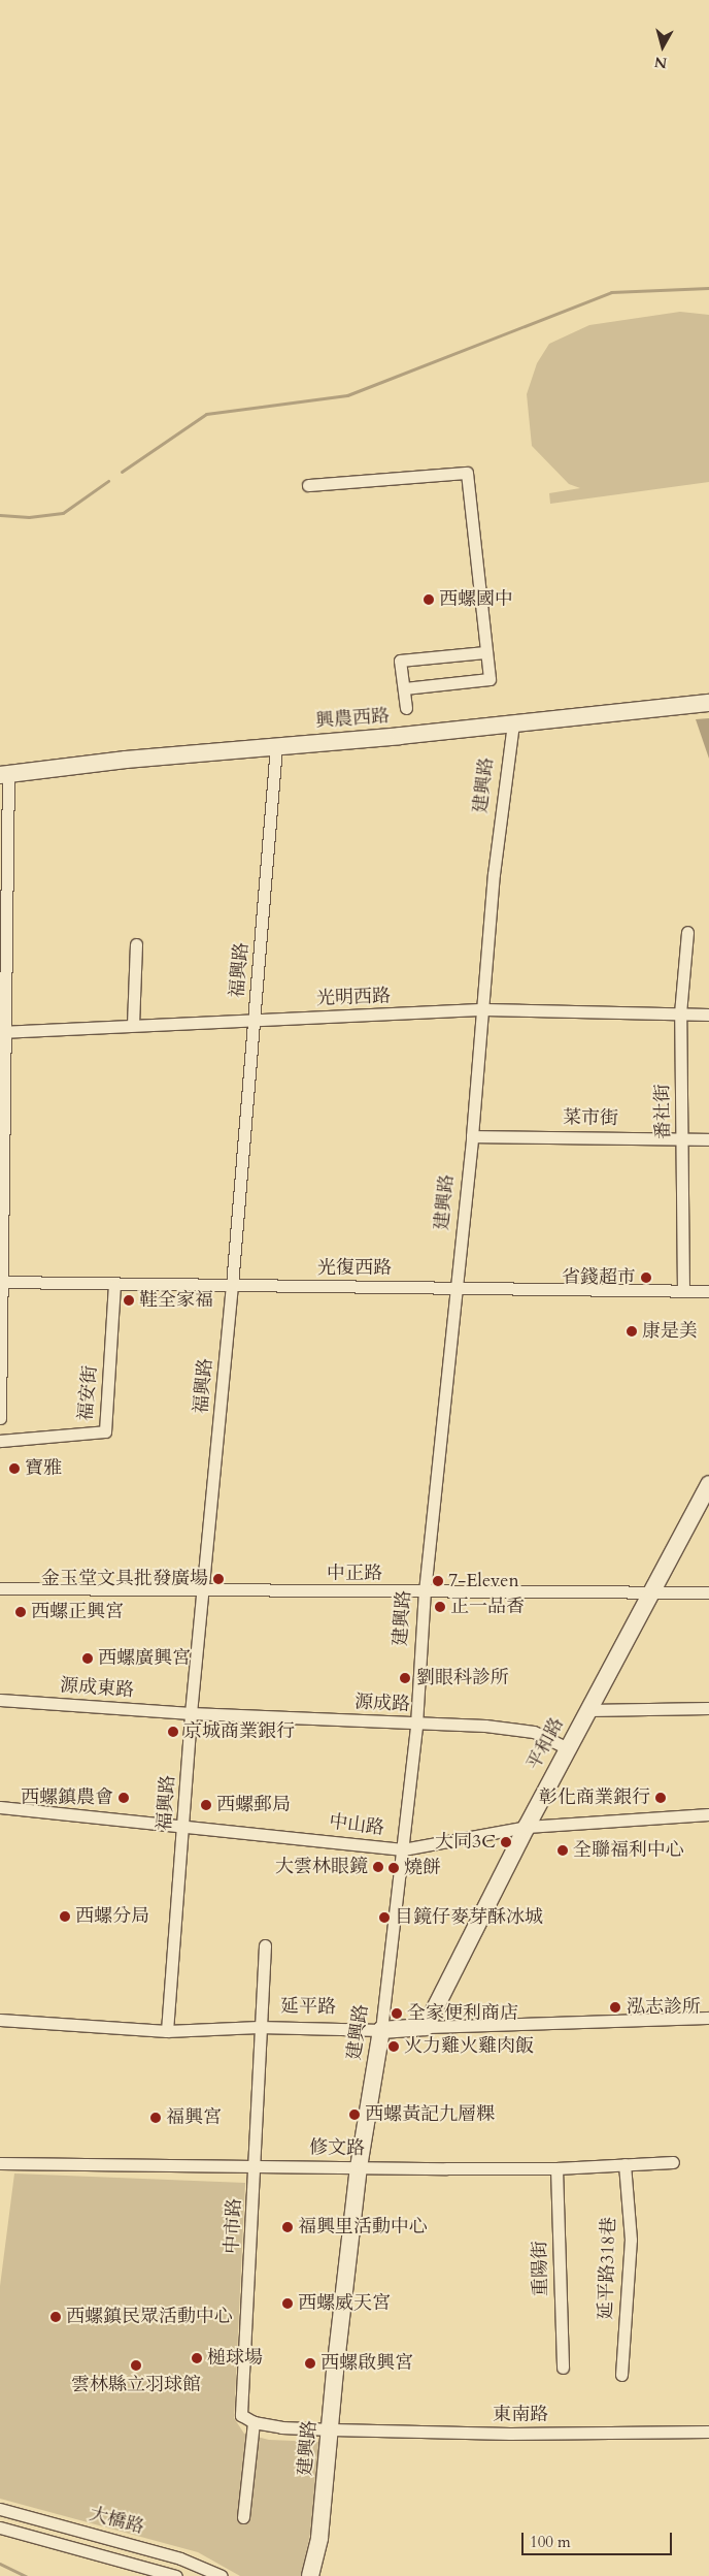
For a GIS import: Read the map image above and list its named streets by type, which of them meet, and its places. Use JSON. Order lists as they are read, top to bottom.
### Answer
{
  "streets": {
    "main road": [
      "興農西路",
      "建興路",
      "平和路",
      "延平路"
    ],
    "street": [
      "福興路",
      "光明西路",
      "番社街",
      "菜市街",
      "光復西路",
      "福安街",
      "中正路",
      "源成東路",
      "源成路",
      "中山路",
      "修文路",
      "中市路",
      "重陽街",
      "延平路318巷",
      "東南路",
      "大橋路"
    ]
  },
  "crossings": [
    ["興農西路", "建興路"],
    ["興農西路", "福興路"],
    ["建興路", "光明西路"],
    ["建興路", "菜市街"],
    ["建興路", "光復西路"],
    ["建興路", "中正路"],
    ["建興路", "源成路"],
    ["建興路", "中山路"],
    ["建興路", "延平路"],
    ["建興路", "修文路"],
    ["建興路", "東南路"],
    ["福興路", "光明西路"],
    ["福興路", "光復西路"],
    ["福興路", "中正路"],
    ["福興路", "源成東路"],
    ["福興路", "源成路"],
    ["福興路", "中山路"],
    ["福興路", "延平路"],
    ["光明西路", "番社街"],
    ["番社街", "菜市街"],
    ["番社街", "光復西路"],
    ["光復西路", "福安街"],
    ["中正路", "平和路"],
    ["源成東路", "源成路"],
    ["源成路", "平和路"],
    ["平和路", "中山路"],
    ["平和路", "延平路"],
    ["延平路", "中市路"],
    ["修文路", "中市路"],
    ["修文路", "重陽街"],
    ["修文路", "延平路318巷"]
  ],
  "places": [
    "西螺國中",
    "省錢超市",
    "鞋全家福",
    "康是美",
    "寶雅",
    "金玉堂文具批發廣場",
    "7-Eleven",
    "正一品香",
    "西螺正興宮",
    "西螺廣興宮",
    "劉眼科診所",
    "京城商業銀行",
    "西螺鎮農會",
    "彰化商業銀行",
    "西螺郵局",
    "大同3C",
    "全聯福利中心",
    "大雲林眼鏡",
    "燒餅",
    "西螺分局",
    "目鏡仔麥芽酥冰城",
    "泓志診所",
    "全家便利商店",
    "火力雞火雞肉飯",
    "西螺黃記九層粿",
    "福興宮",
    "福興里活動中心",
    "西螺威天宮",
    "西螺鎮民眾活動中心",
    "槌球場",
    "西螺啟興宮",
    "雲林縣立羽球館"
  ],
  "scale_bar": "100 m",
  "north": "bottom"
}
